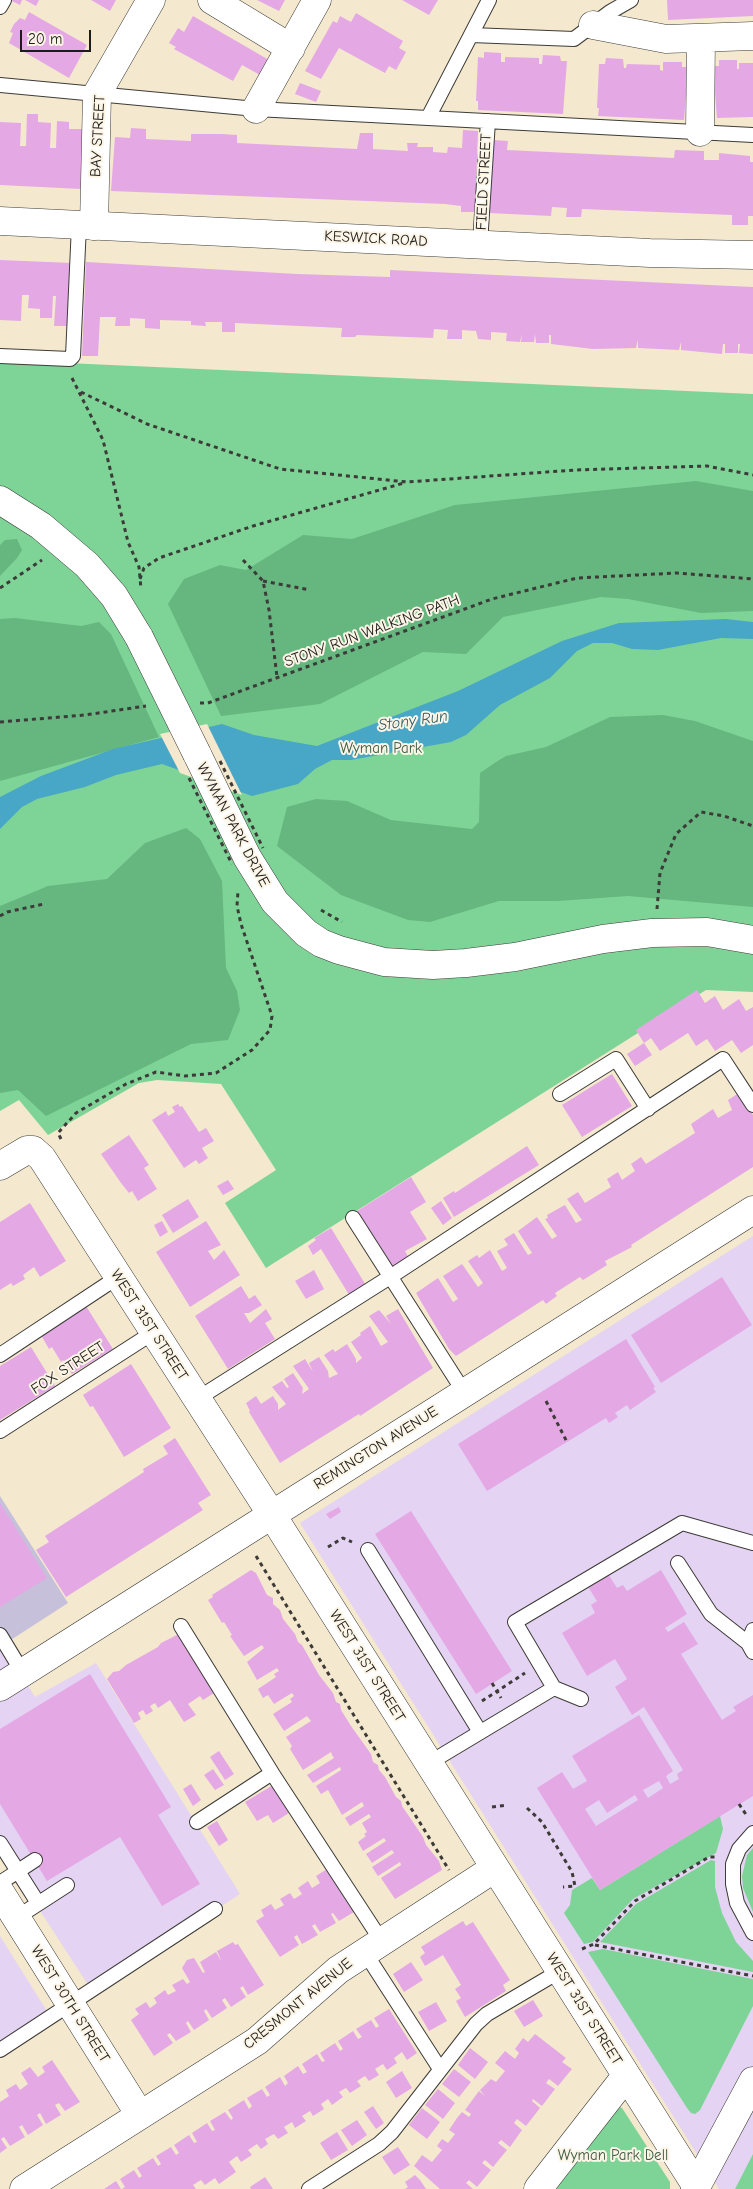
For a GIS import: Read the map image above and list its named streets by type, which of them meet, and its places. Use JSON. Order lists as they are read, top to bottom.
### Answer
{
  "streets": {
    "street": [
      "BAY STREET",
      "KESWICK ROAD",
      "WYMAN PARK DRIVE",
      "WEST 31ST STREET",
      "REMINGTON AVENUE",
      "WEST 30TH STREET",
      "CRESMONT AVENUE"
    ],
    "lane": ["FIELD STREET", "FOX STREET"],
    "path": ["STONY RUN WALKING PATH"]
  },
  "crossings": [
    ["BAY STREET", "KESWICK ROAD"],
    ["FIELD STREET", "KESWICK ROAD"],
    ["WEST 31ST STREET", "FOX STREET"],
    ["WEST 31ST STREET", "REMINGTON AVENUE"],
    ["WEST 31ST STREET", "CRESMONT AVENUE"],
    ["WEST 30TH STREET", "CRESMONT AVENUE"]
  ],
  "water": ["Stony Run"],
  "parks": ["Wyman Park", "Wyman Park Dell"],
  "scale_bar": "20 m"
}
